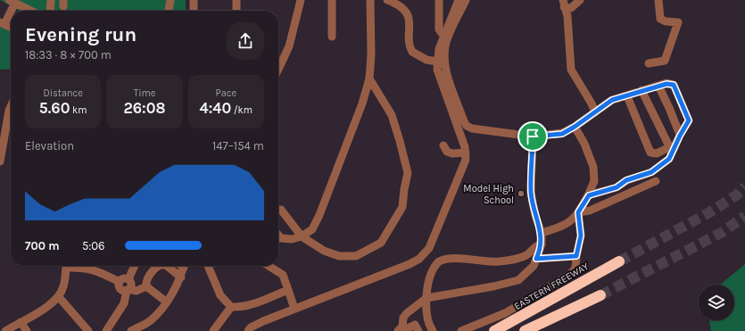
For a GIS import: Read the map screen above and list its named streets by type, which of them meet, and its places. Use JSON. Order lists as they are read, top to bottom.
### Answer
{
  "streets": {
    "highway": ["EASTERN FREEWAY"]
  },
  "places": ["Model High School"],
  "page": {
    "heading": ["Evening run", "18:33 · 8 × 700 m"],
    "stats": [
      ["Distance", "5.60 km"],
      ["Time", "26:08"],
      ["Pace", "4:40 /km"]
    ],
    "chart": ["Elevation", "147–154 m"],
    "list": [
      {
        "name": "700 m",
        "note": "5:06"
      }
    ]
  }
}
